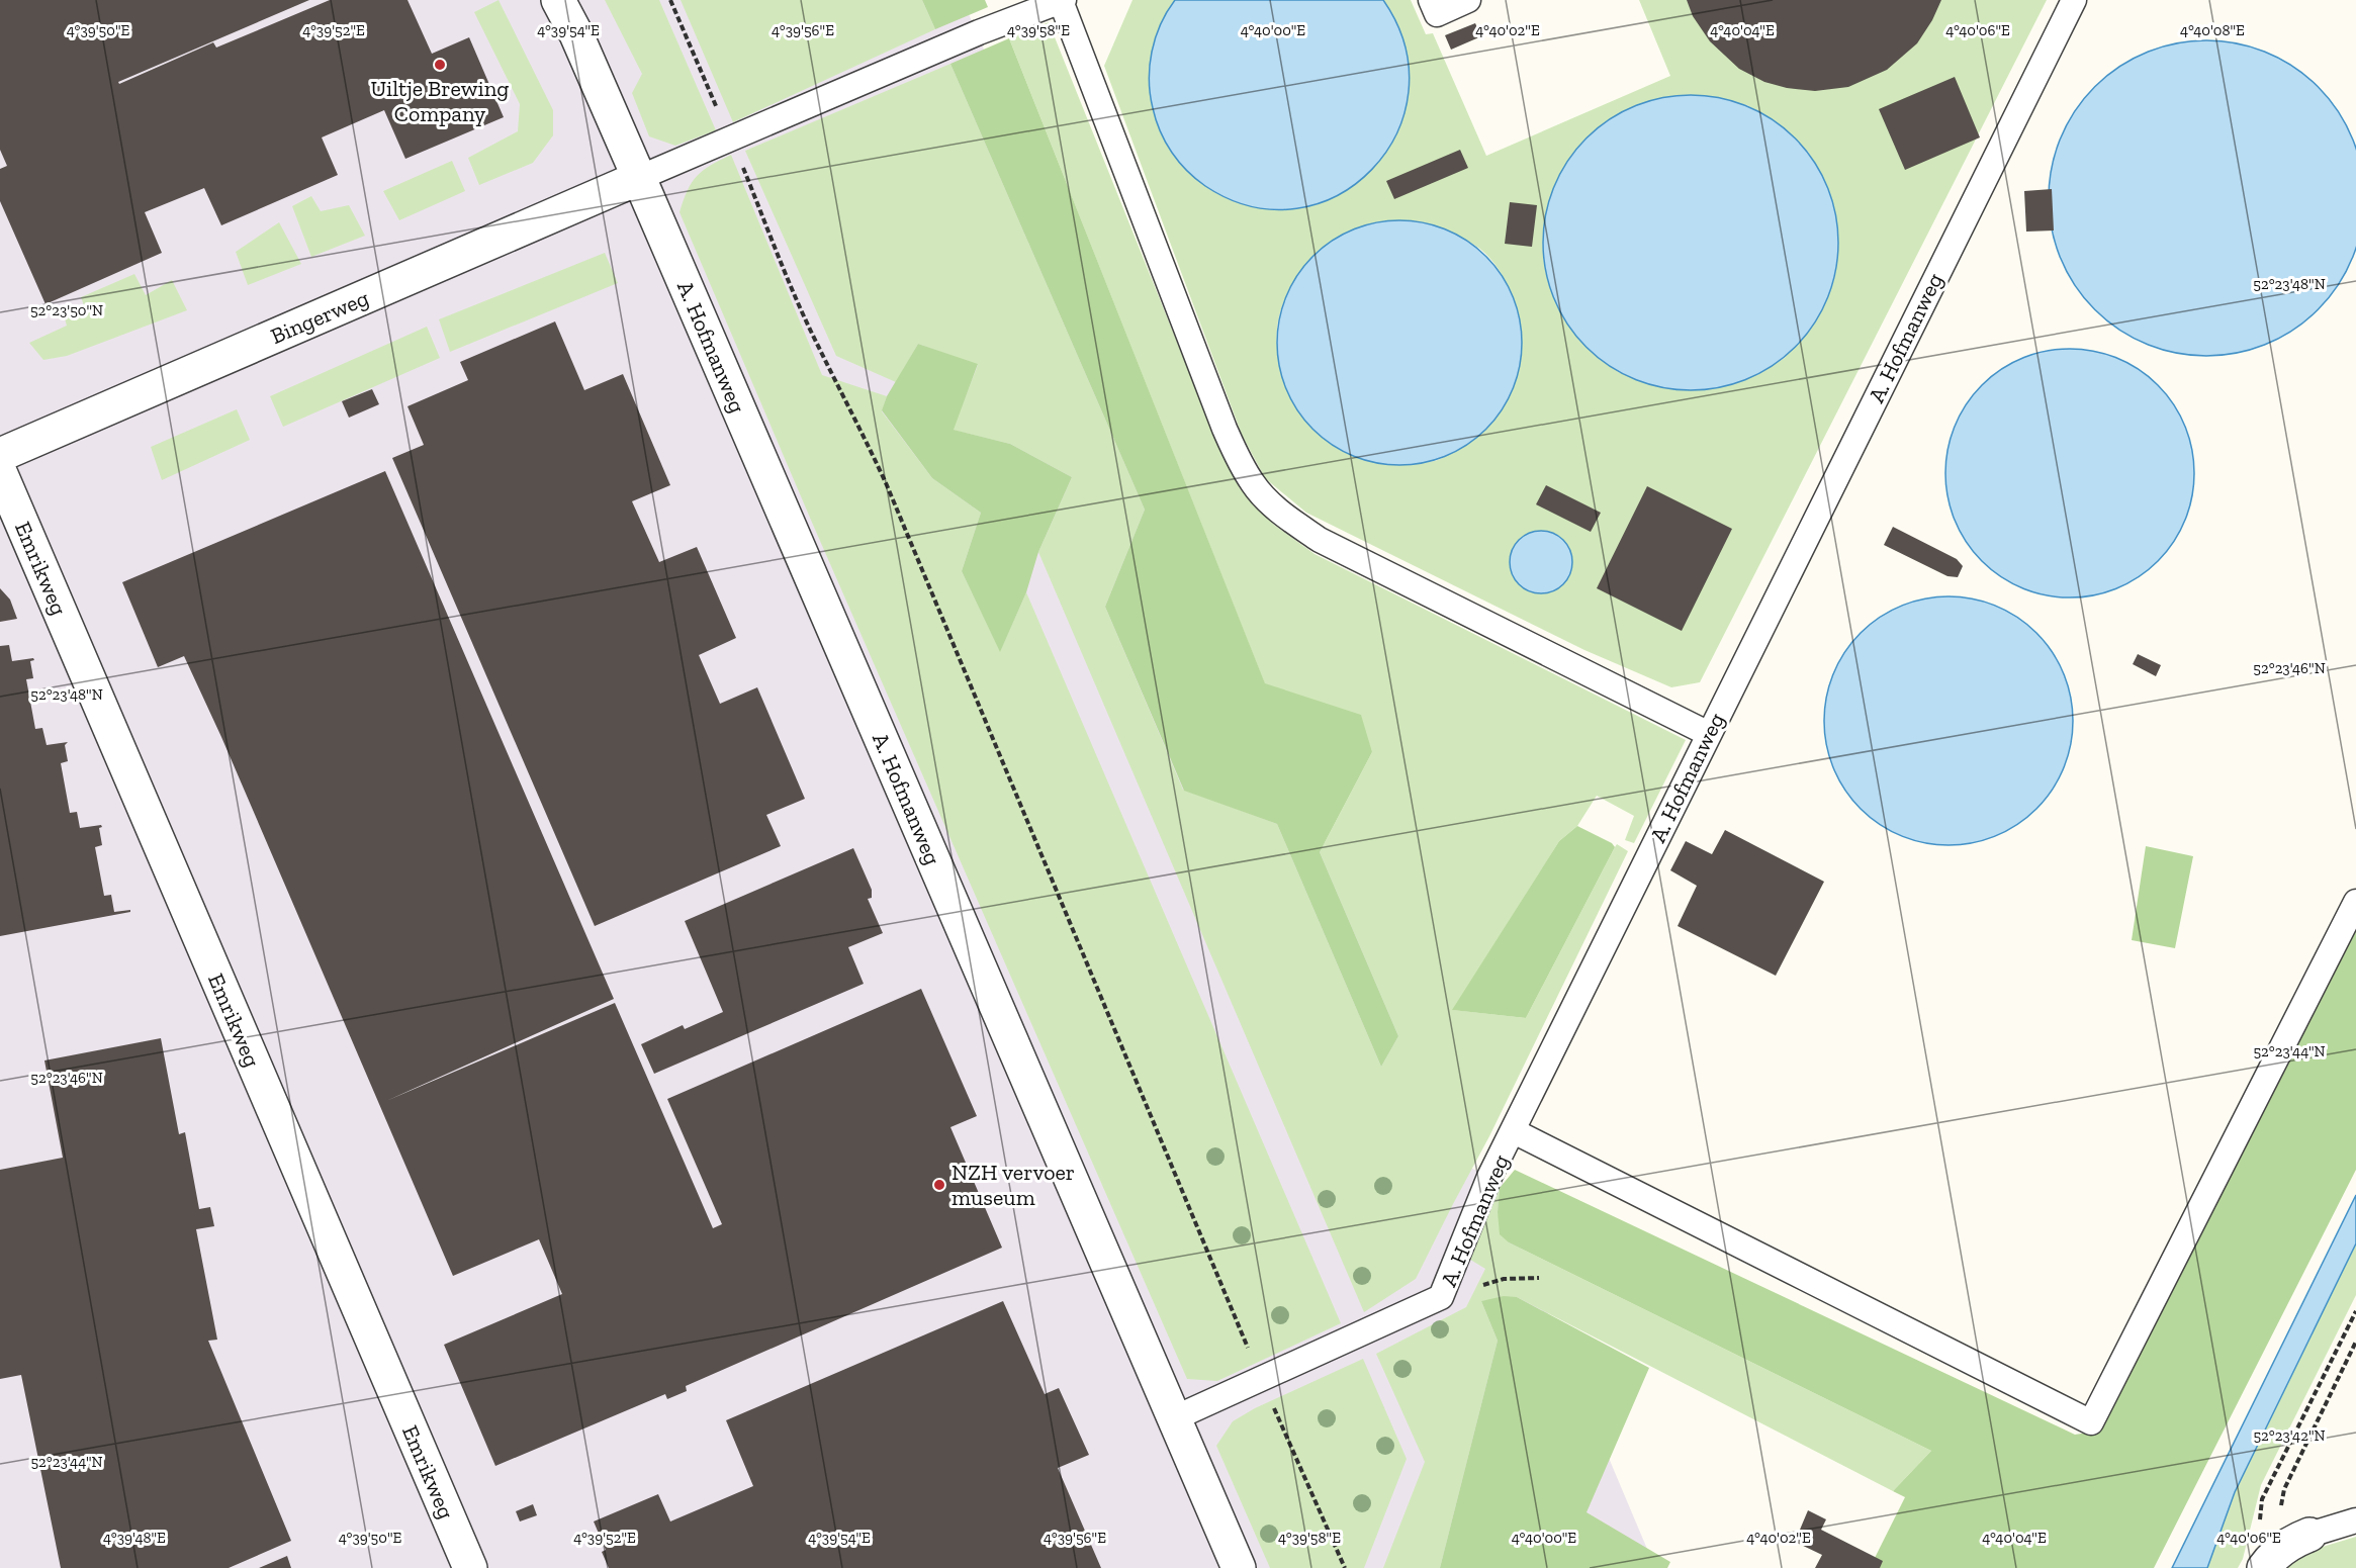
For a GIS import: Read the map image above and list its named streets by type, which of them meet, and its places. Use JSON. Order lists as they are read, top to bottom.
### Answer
{
  "streets": {
    "street": ["Bingerweg", "A. Hofmanweg", "Emrikweg"]
  },
  "crossings": [
    ["Bingerweg", "A. Hofmanweg"]
  ],
  "places": ["Uiltje Brewing Company", "NZH vervoer museum"],
  "coordinates": [
    "4°39'50\"E",
    "4°39'52\"E",
    "4°39'54\"E",
    "4°39'56\"E",
    "4°39'58\"E",
    "4°40'00\"E",
    "4°40'02\"E",
    "4°40'04\"E",
    "4°40'06\"E",
    "4°40'08\"E",
    "52°23'48\"N",
    "52°23'50\"N",
    "52°23'46\"N",
    "52°23'44\"N",
    "52°23'42\"N",
    "4°39'48\"E"
  ]
}
